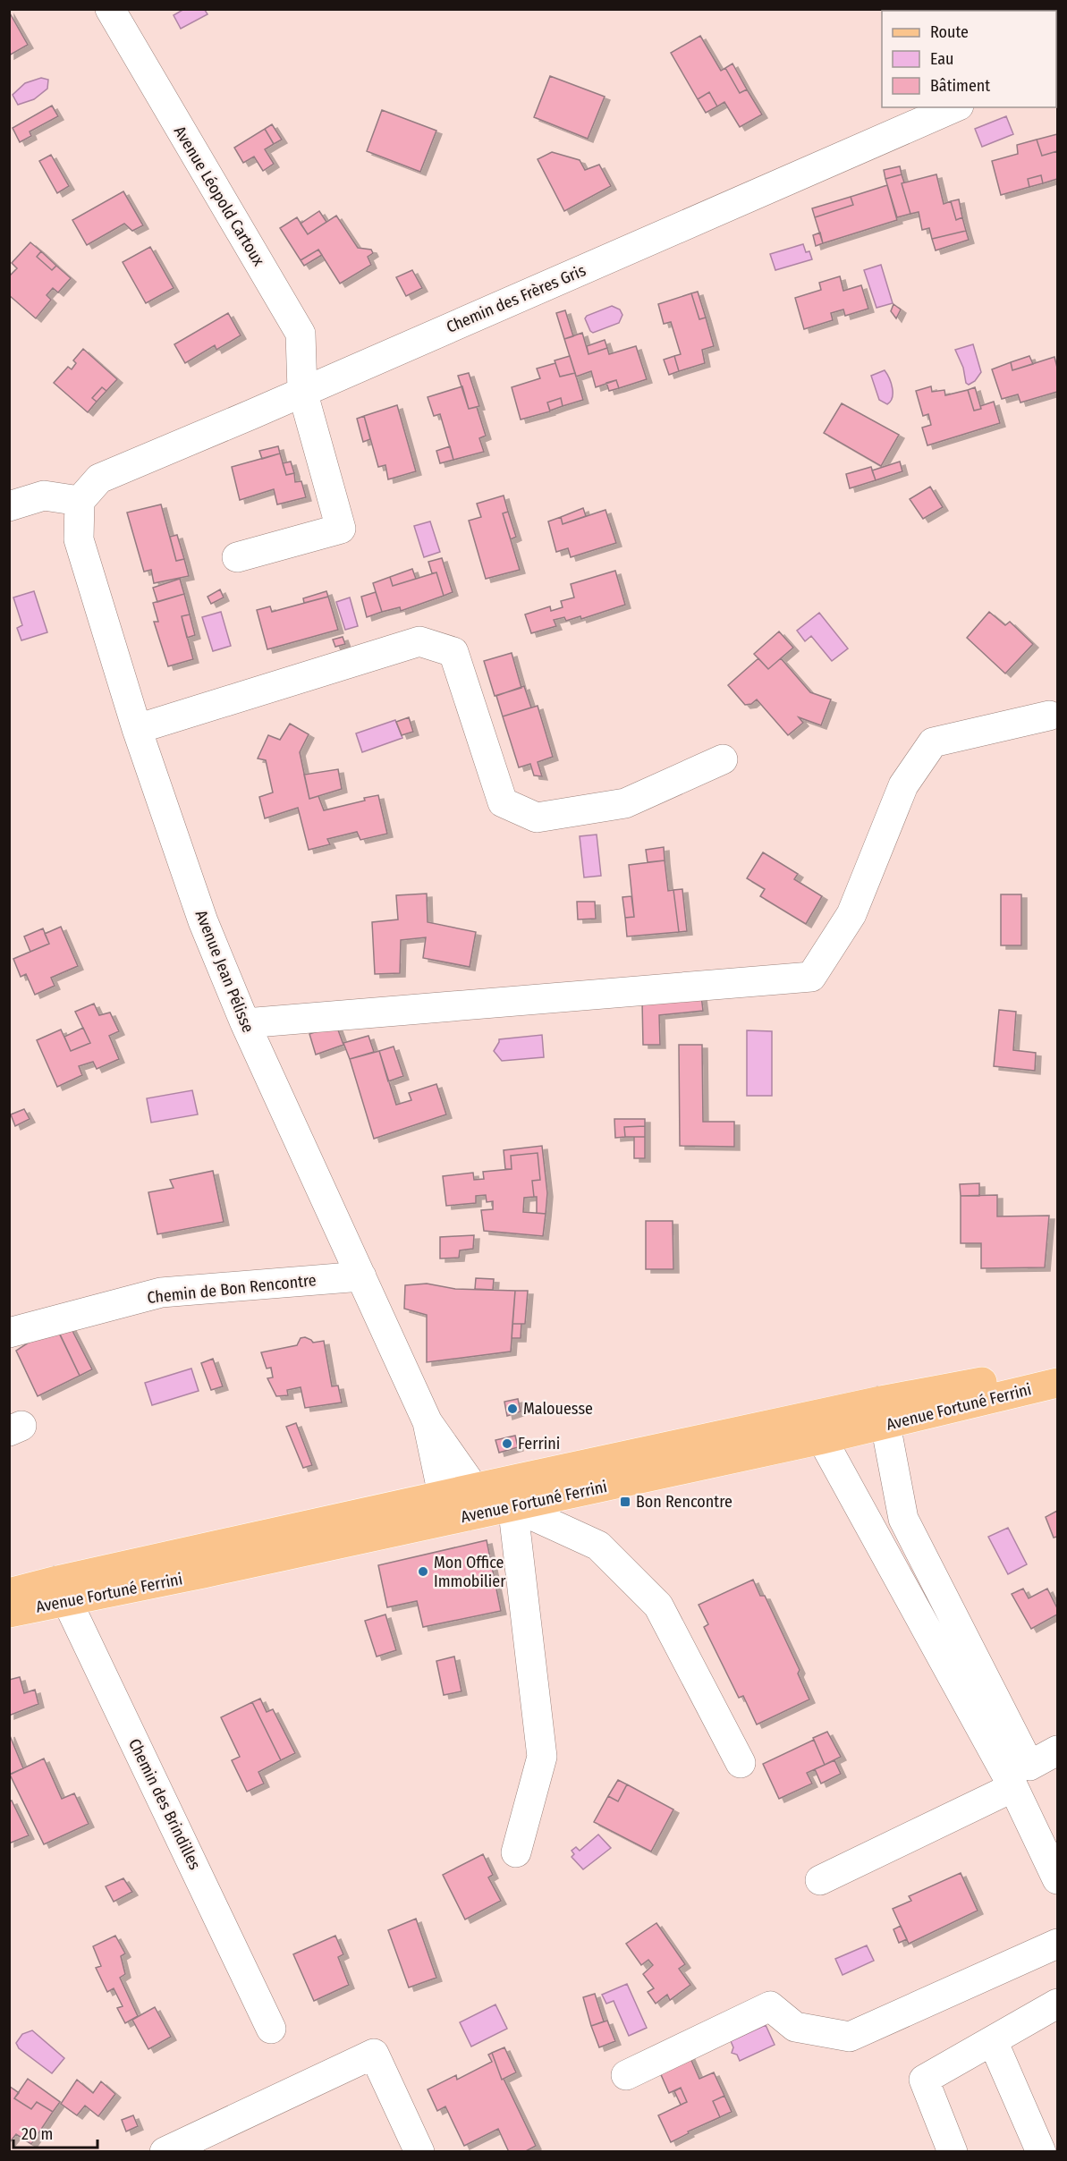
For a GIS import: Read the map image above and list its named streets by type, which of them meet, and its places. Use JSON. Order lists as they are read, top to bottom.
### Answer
{
  "streets": {
    "main road": ["Avenue Fortuné Ferrini"],
    "street": [
      "Avenue Léopold Cartoux",
      "Chemin des Frères Gris",
      "Avenue Jean Pélisse",
      "Chemin de Bon Rencontre",
      "Chemin des Brindilles"
    ]
  },
  "crossings": [
    ["Avenue Léopold Cartoux", "Chemin des Frères Gris"],
    ["Chemin des Frères Gris", "Avenue Jean Pélisse"],
    ["Avenue Jean Pélisse", "Chemin de Bon Rencontre"],
    ["Avenue Jean Pélisse", "Avenue Fortuné Ferrini"],
    ["Avenue Fortuné Ferrini", "Chemin des Brindilles"]
  ],
  "places": {
    "other": ["Malouesse", "Ferrini", "Mon Office Immobilier"],
    "transit": ["Bon Rencontre"]
  },
  "legend": ["Route", "Eau", "Bâtiment"],
  "scale_bar": "20 m"
}
